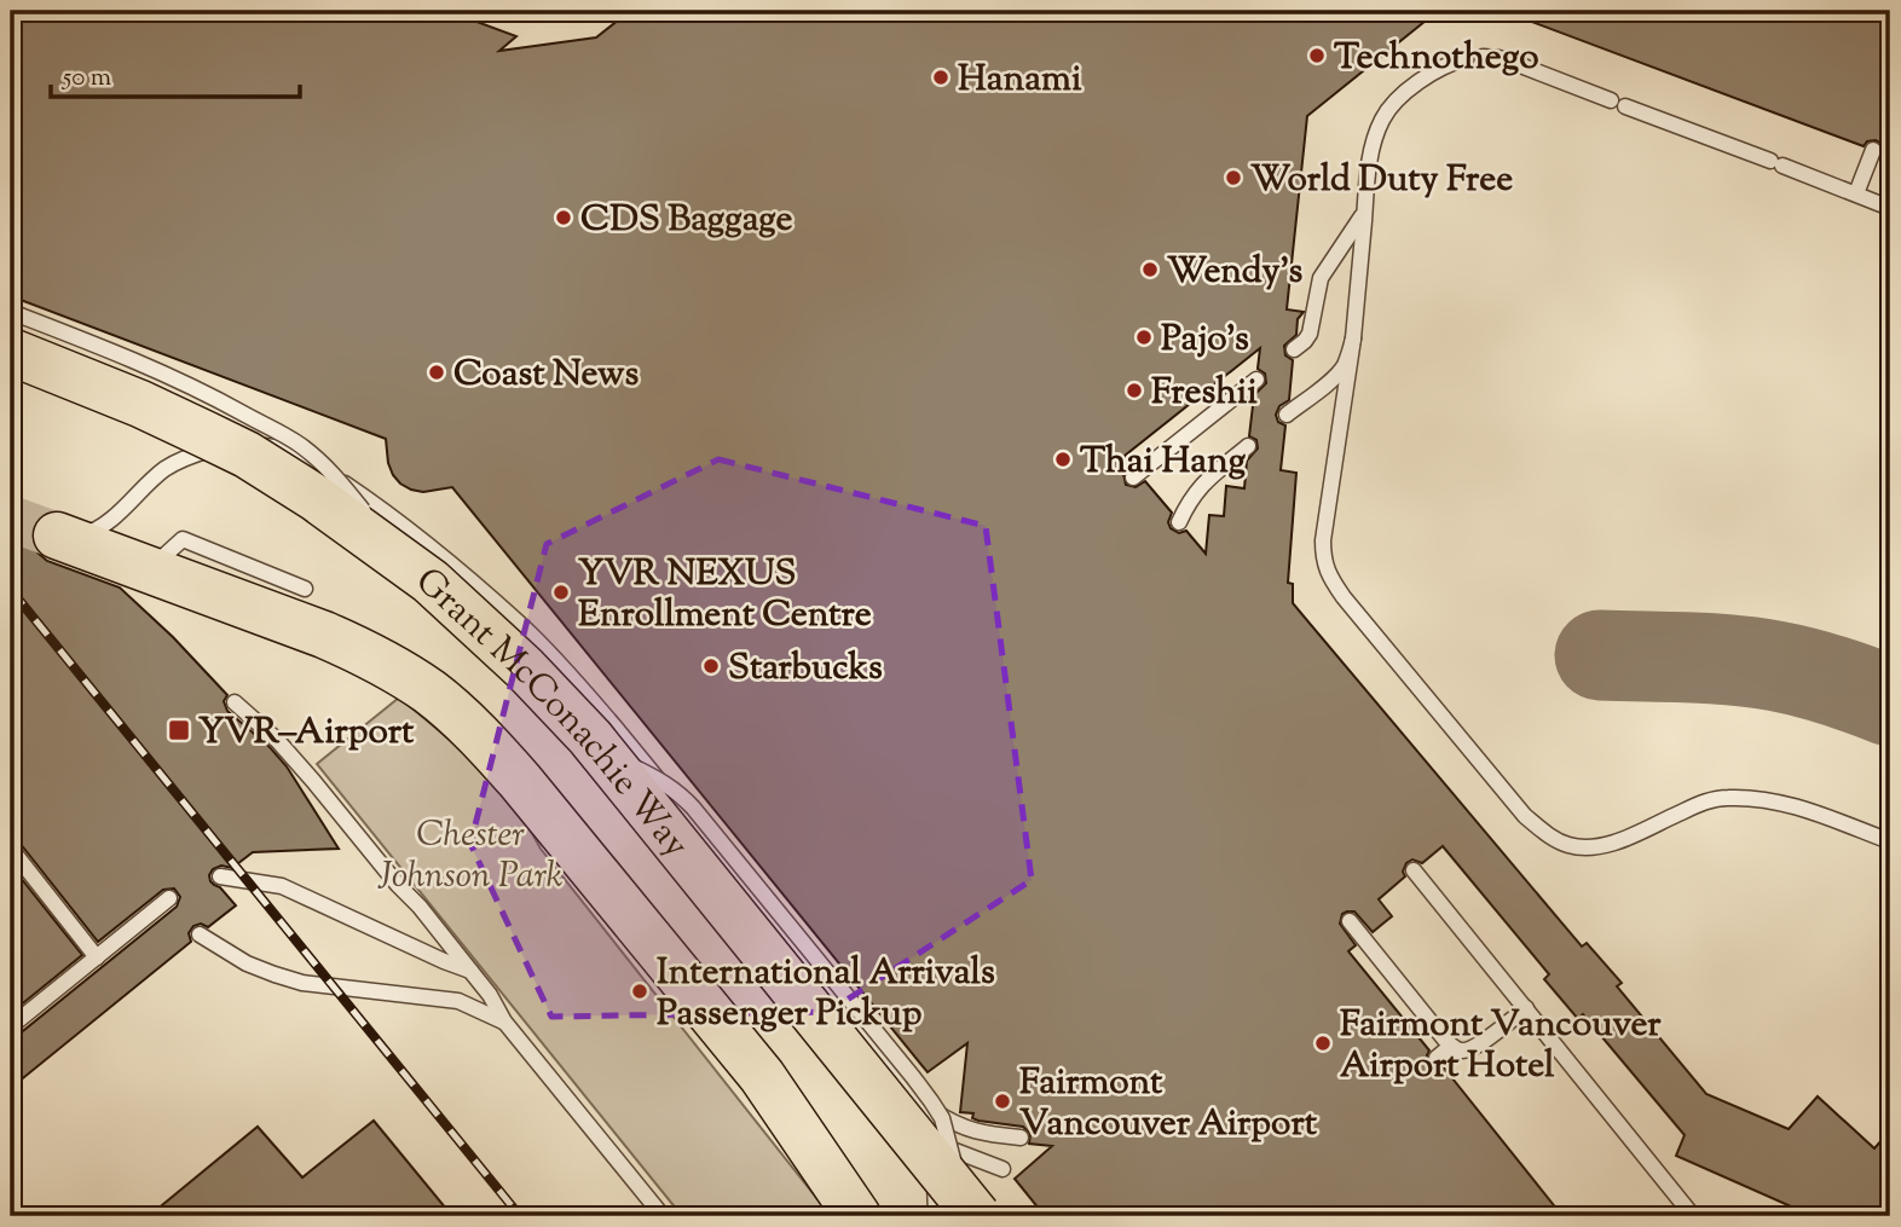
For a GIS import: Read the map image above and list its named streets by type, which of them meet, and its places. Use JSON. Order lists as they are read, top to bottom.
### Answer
{
  "streets": {
    "main road": ["Grant McConachie Way"]
  },
  "parks": ["Chester Johnson Park"],
  "places": {
    "other": [
      "Technothego",
      "Hanami",
      "World Duty Free",
      "CDS Baggage",
      "Wendy's",
      "Pajo’s",
      "Coast News",
      "Freshii",
      "Thai Hang",
      "YVR NEXUS Enrollment Centre",
      "Starbucks",
      "International Arrivals Passenger Pickup",
      "Fairmont Vancouver Airport Hotel",
      "Fairmont Vancouver Airport"
    ],
    "transit": ["YVR–Airport"]
  },
  "scale_bar": "50 m"
}
